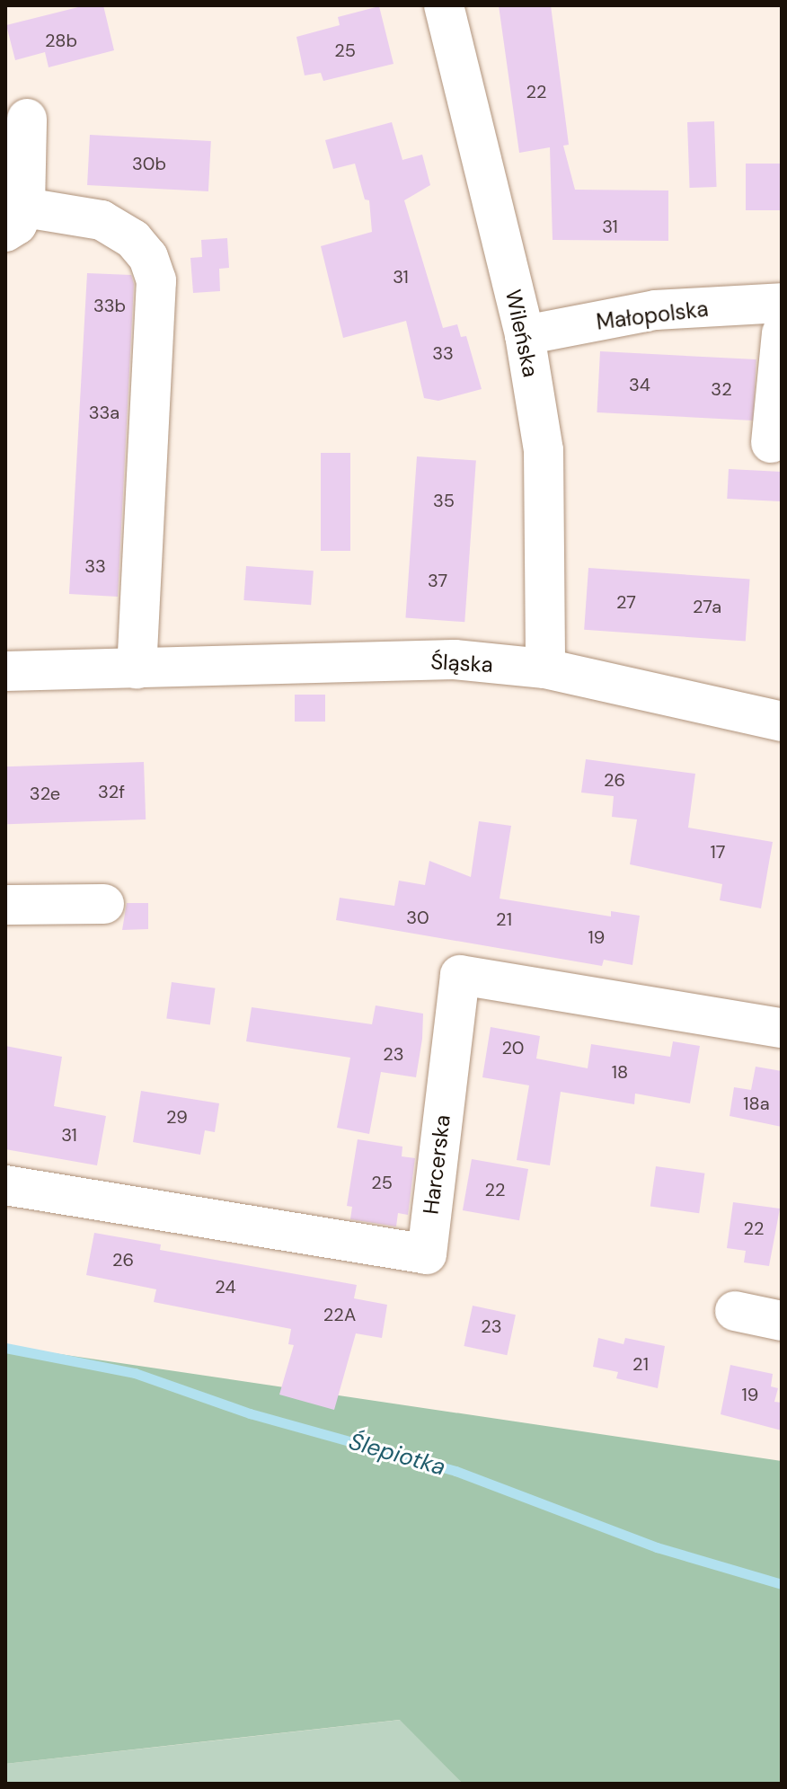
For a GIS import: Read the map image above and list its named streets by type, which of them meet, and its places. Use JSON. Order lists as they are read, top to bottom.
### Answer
{
  "streets": {
    "street": [
      "Małopolska",
      "Wileńska",
      "Śląska",
      "Harcerska"
    ]
  },
  "crossings": [
    ["Małopolska", "Wileńska"],
    ["Wileńska", "Śląska"]
  ],
  "water": ["Ślepiotka"],
  "house_numbers": [
    "28b",
    "25",
    "22",
    "30b",
    "31",
    "31",
    "33b",
    "33",
    "34",
    "32",
    "33a",
    "35",
    "33",
    "37",
    "27",
    "27a",
    "26",
    "32f",
    "32e",
    "17",
    "30",
    "21",
    "19",
    "20",
    "23",
    "18",
    "18a",
    "29",
    "31",
    "25",
    "22",
    "22",
    "26",
    "24",
    "22A",
    "23",
    "21",
    "19"
  ]
}
